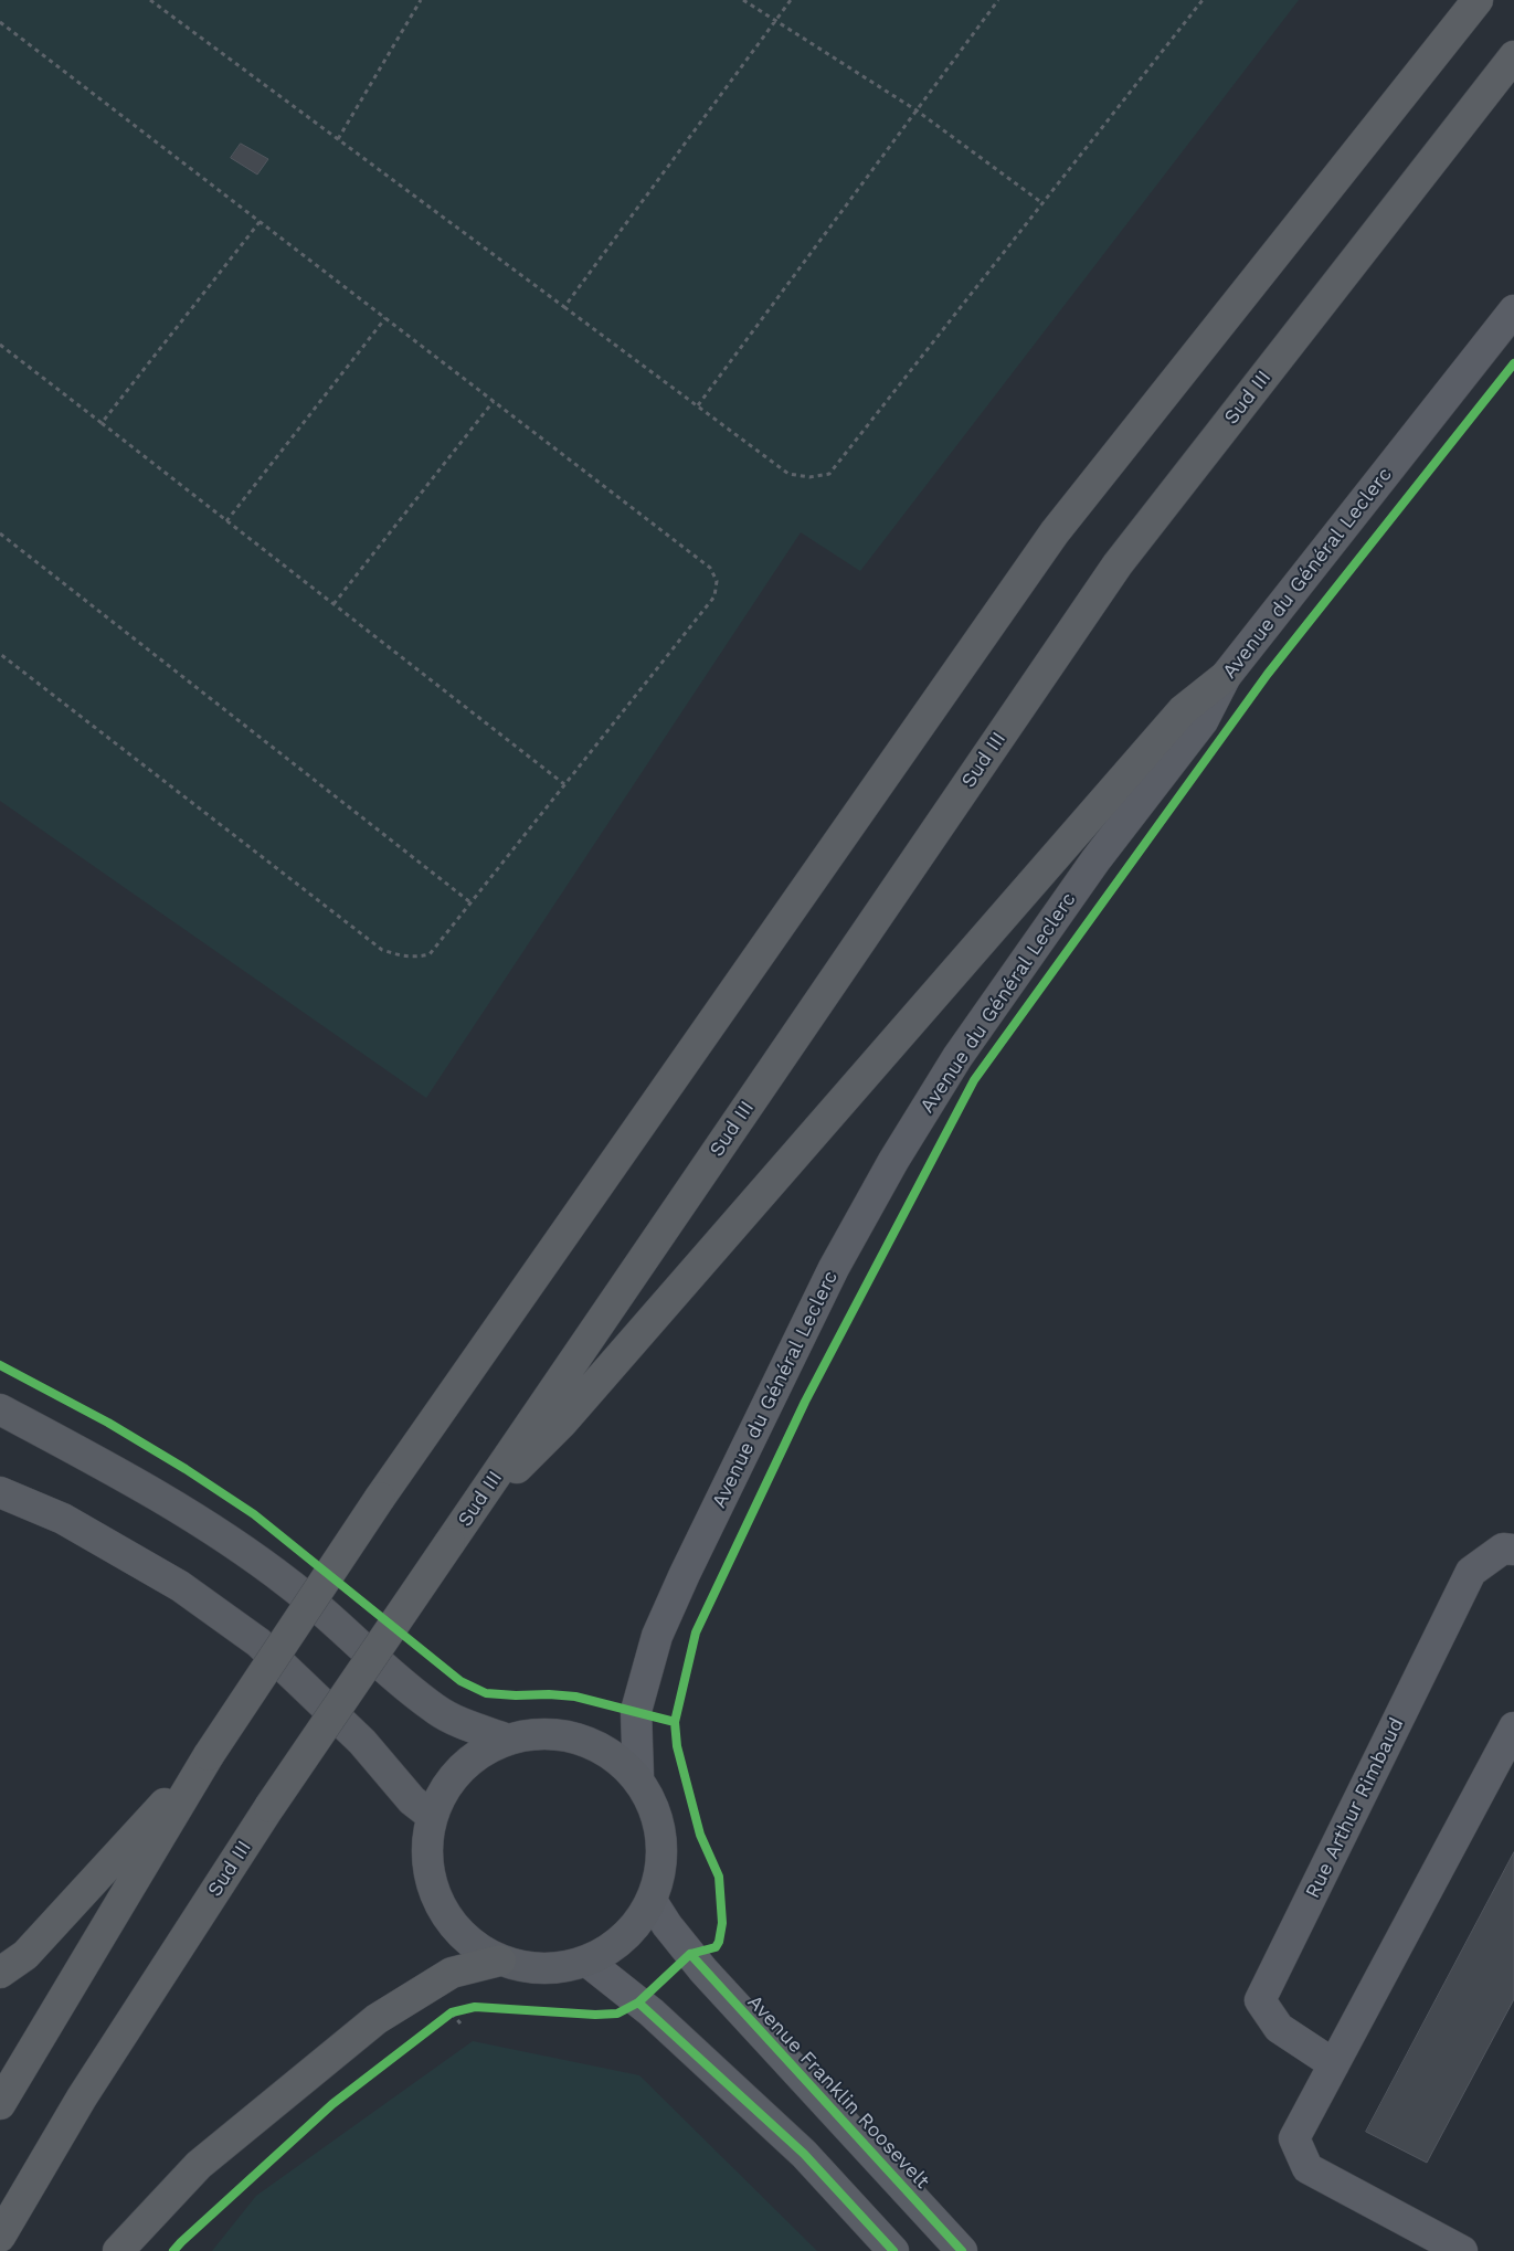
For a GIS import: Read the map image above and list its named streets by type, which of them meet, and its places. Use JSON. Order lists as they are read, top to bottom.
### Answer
{
  "streets": {
    "highway": ["Sud III"],
    "street": ["Avenue du Général Leclerc", "Rue Arthur Rimbaud", "Avenue Franklin Roosevelt"]
  }
}
